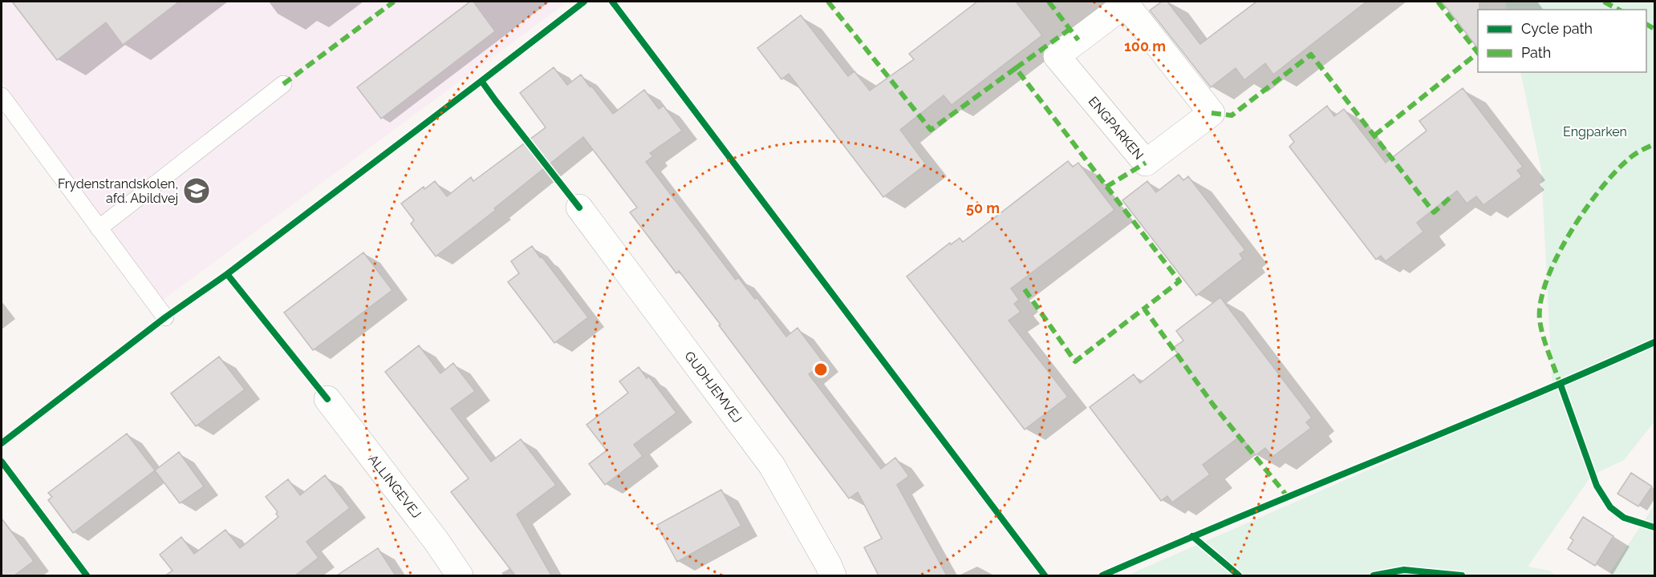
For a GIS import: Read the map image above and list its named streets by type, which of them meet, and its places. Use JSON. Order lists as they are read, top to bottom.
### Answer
{
  "streets": {
    "street": ["ENGPARKEN", "GUDHJEMVEJ", "ALLINGEVEJ"]
  },
  "parks": ["Engparken"],
  "places": {
    "school or university": ["Frydenstrandskolen, afd. Abildvej"]
  },
  "legend": ["Cycle path", "Path"],
  "rings": ["100 m", "50 m"]
}
